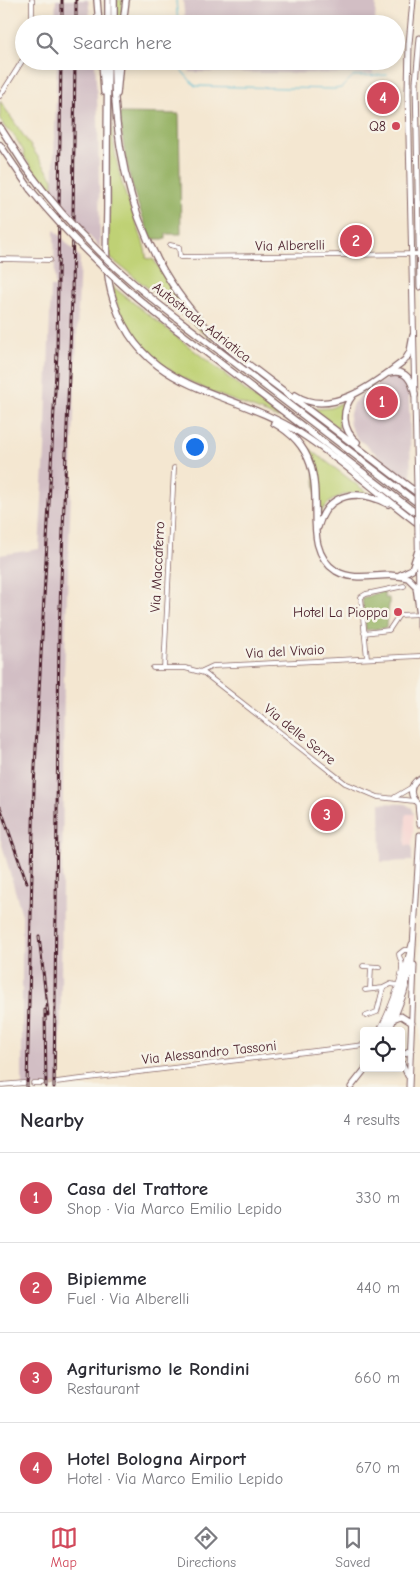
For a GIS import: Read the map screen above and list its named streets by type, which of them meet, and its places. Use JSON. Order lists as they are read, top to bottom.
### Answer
{
  "streets": {
    "highway": ["Autostrada Adriatica"],
    "street": [
      "Via Alberelli",
      "Via Maccaferro",
      "Via del Vivaio",
      "Via delle Serre",
      "Via Alessandro Tassoni"
    ]
  },
  "crossings": [
    ["Via Maccaferro", "Via del Vivaio"],
    ["Via del Vivaio", "Via delle Serre"]
  ],
  "places": ["Q8", "Hotel La Pioppa"],
  "page": {
    "search": "Search here",
    "pins": [
      "4",
      "2",
      "1",
      "3"
    ],
    "heading": ["Nearby", "4 results"],
    "list": [
      {
        "mark": "1",
        "name": "Casa del Trattore",
        "note": "Shop · Via Marco Emilio Lepido",
        "value": "330 m"
      },
      {
        "mark": "2",
        "name": "Bipiemme",
        "note": "Fuel · Via Alberelli",
        "value": "440 m"
      },
      {
        "mark": "3",
        "name": "Agriturismo le Rondini",
        "note": "Restaurant",
        "value": "660 m"
      },
      {
        "mark": "4",
        "name": "Hotel Bologna Airport",
        "note": "Hotel · Via Marco Emilio Lepido",
        "value": "670 m"
      }
    ],
    "nav": ["Map", "Directions", "Saved"]
  }
}
